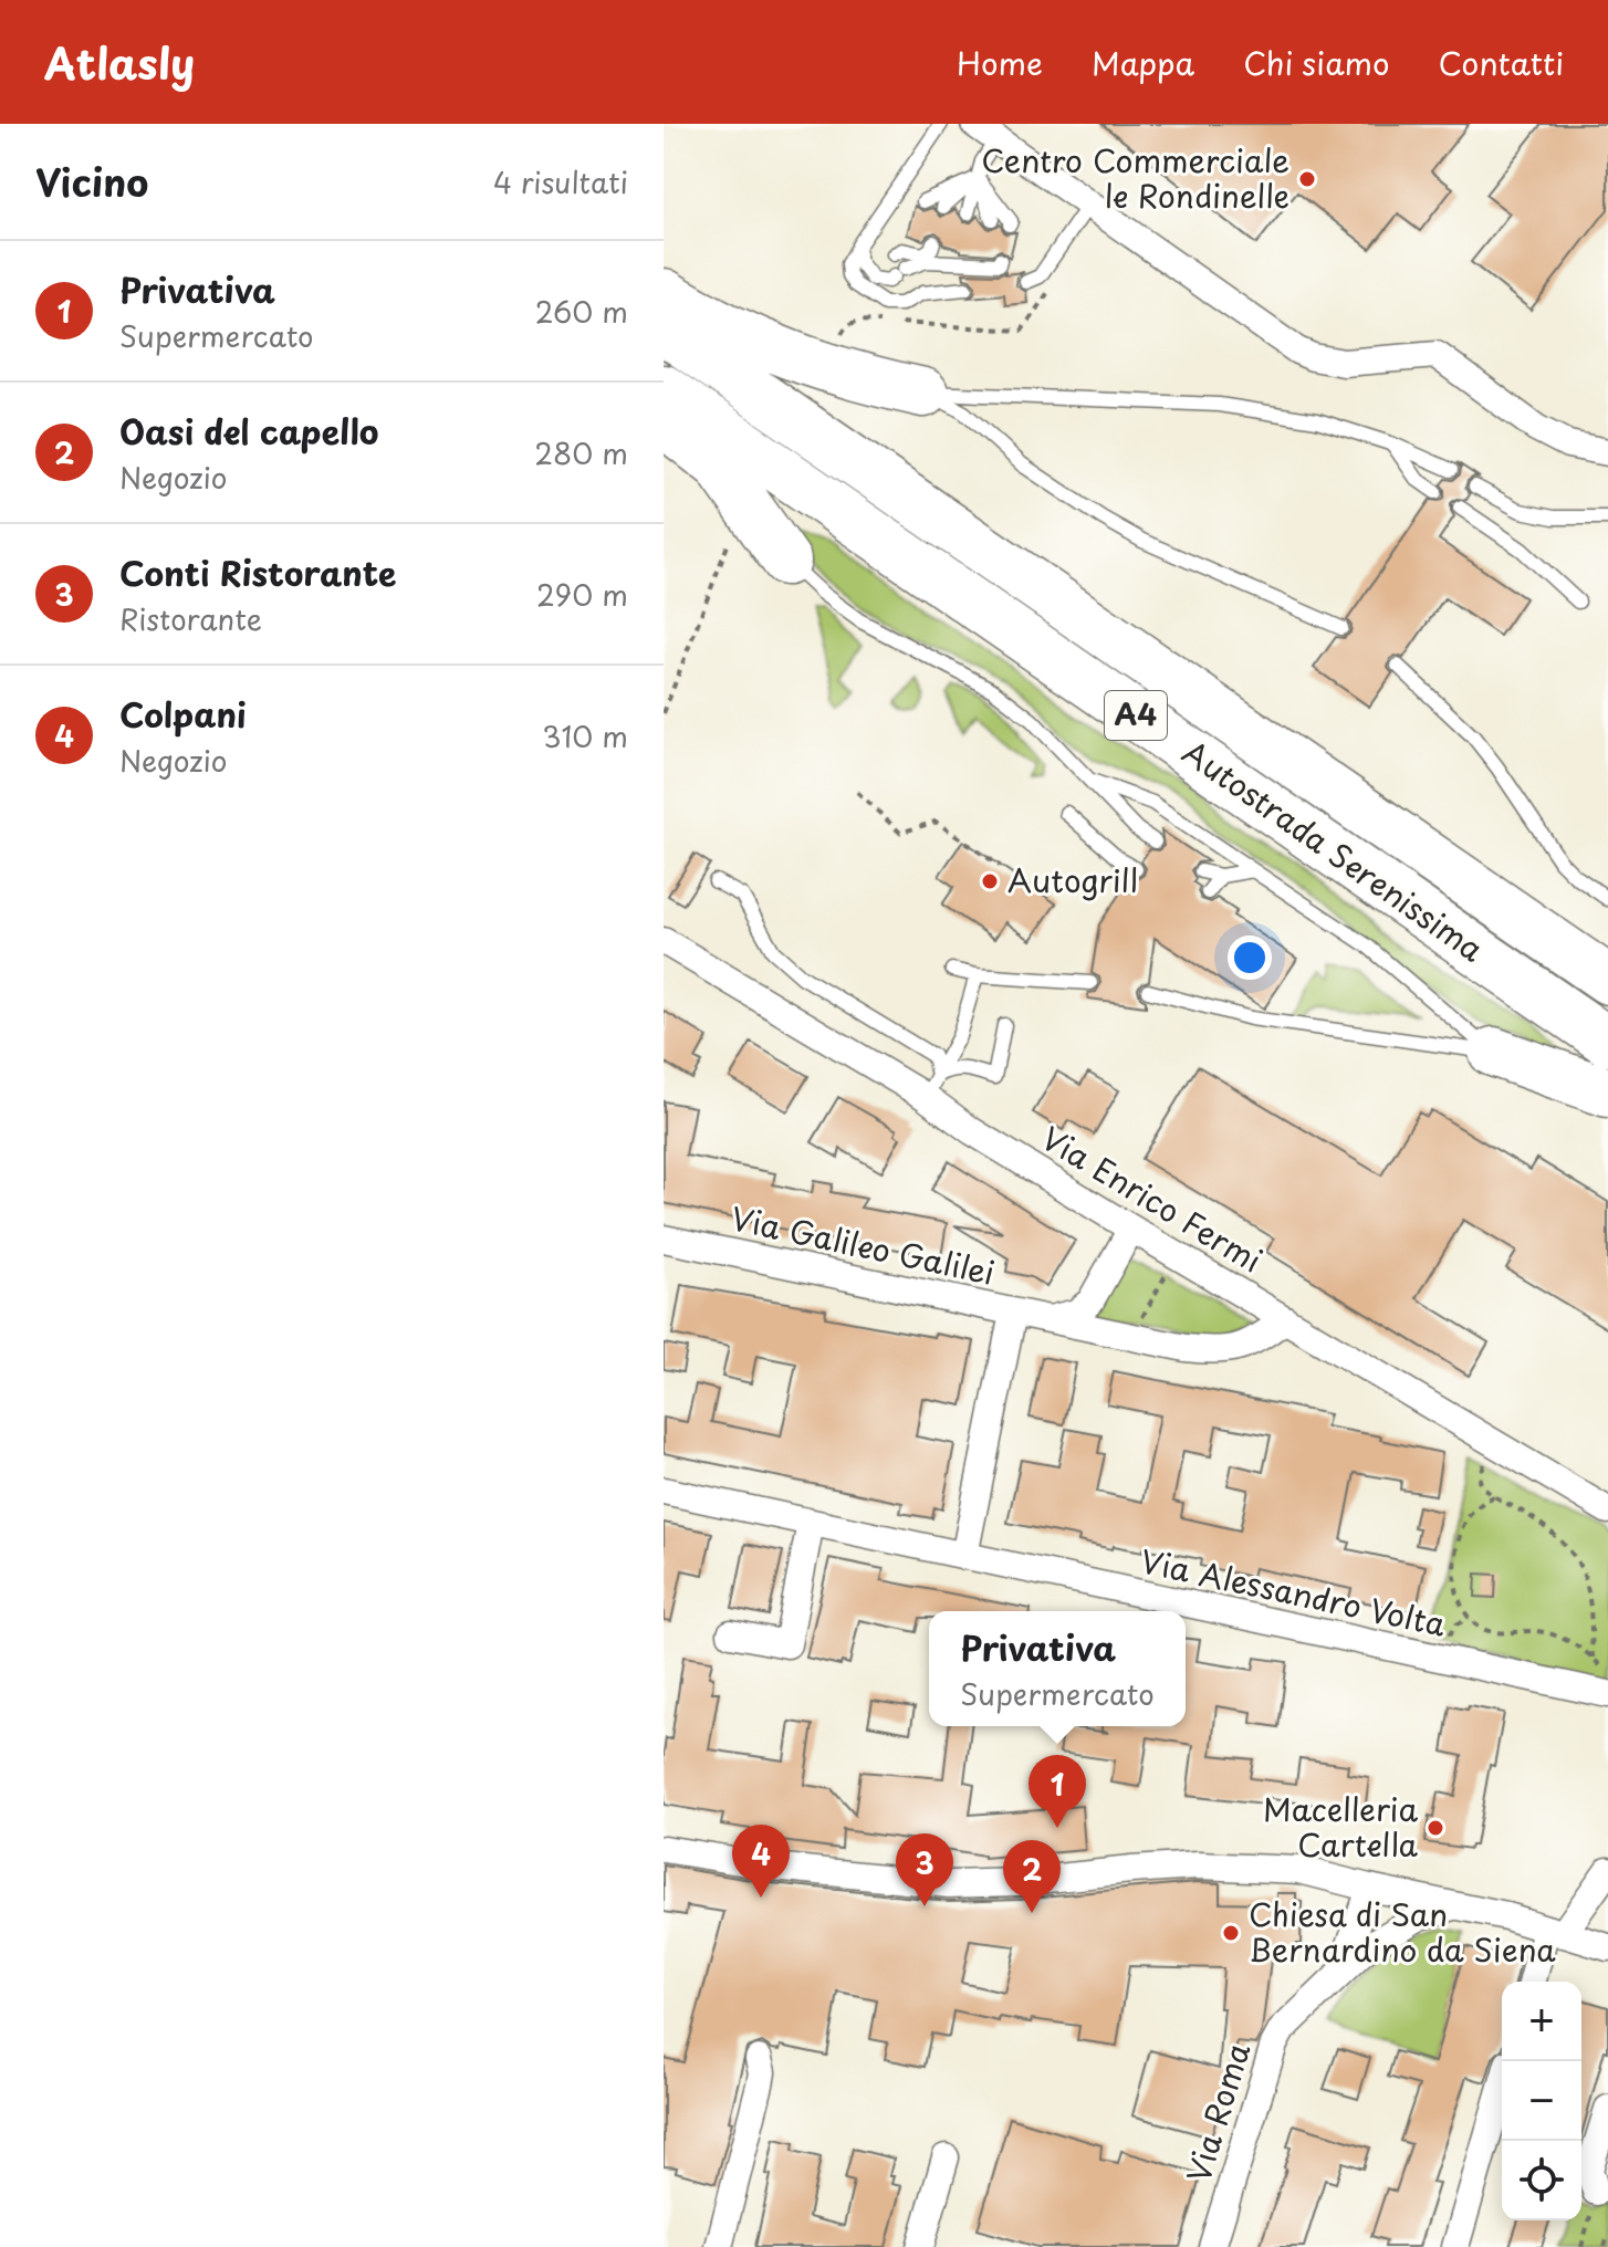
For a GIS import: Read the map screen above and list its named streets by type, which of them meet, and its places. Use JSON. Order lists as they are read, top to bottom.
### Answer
{
  "streets": {
    "highway": ["A4", "Autostrada Serenissima"],
    "street": [
      "Via Enrico Fermi",
      "Via Galileo Galilei",
      "Via Alessandro Volta",
      "Via Roma"
    ]
  },
  "crossings": [
    ["Via Enrico Fermi", "Via Galileo Galilei"]
  ],
  "places": [
    "Centro Commerciale le Rondinelle",
    "Autogrill",
    "Macelleria Cartella",
    "Chiesa di San Bernardino da Siena"
  ],
  "page": {
    "header": "Atlasly",
    "nav": [
      "Home",
      "Mappa",
      "Chi siamo",
      "Contatti"
    ],
    "heading": ["Vicino", "4 risultati"],
    "list": [
      {
        "mark": "1",
        "name": "Privativa",
        "note": "Supermercato",
        "value": "260 m"
      },
      {
        "mark": "2",
        "name": "Oasi del capello",
        "note": "Negozio",
        "value": "280 m"
      },
      {
        "mark": "3",
        "name": "Conti Ristorante",
        "note": "Ristorante",
        "value": "290 m"
      },
      {
        "mark": "4",
        "name": "Colpani",
        "note": "Negozio",
        "value": "310 m"
      }
    ],
    "popup": ["Privativa", "Supermercato"],
    "pins": [
      "1",
      "4",
      "3",
      "2"
    ],
    "map_buttons": ["+", "−"]
  }
}
